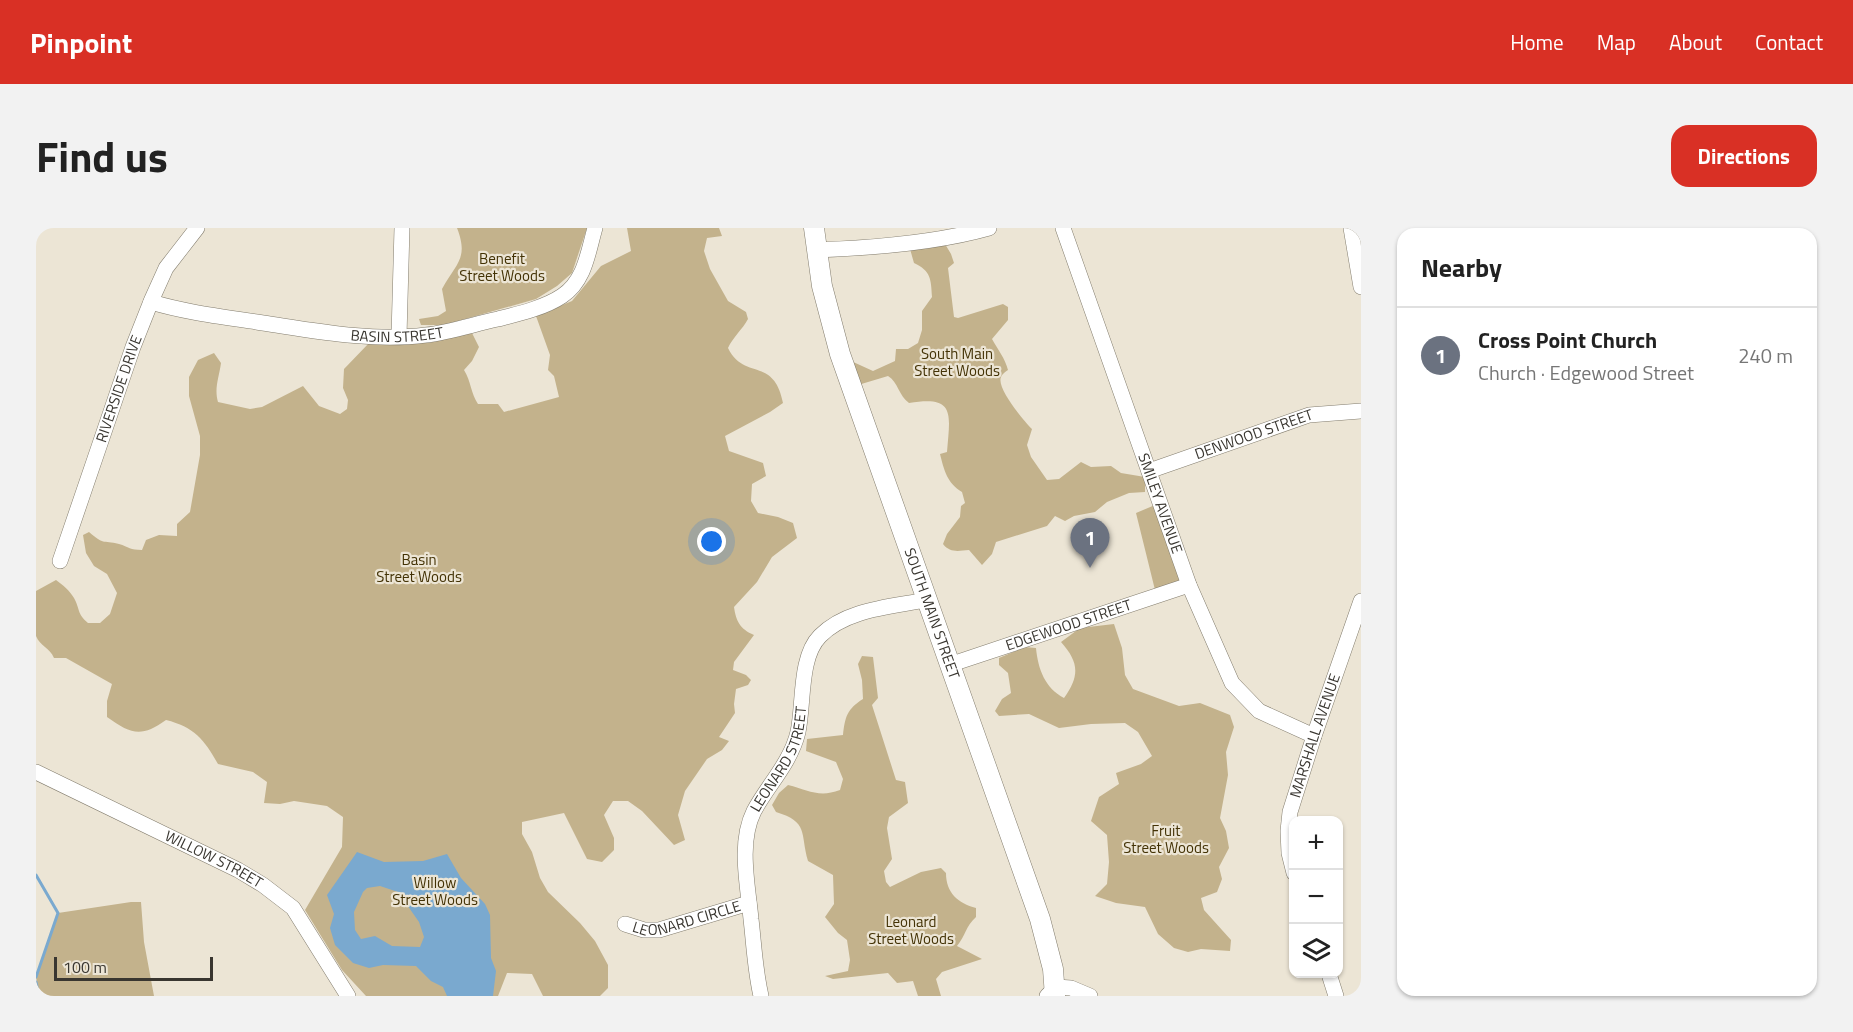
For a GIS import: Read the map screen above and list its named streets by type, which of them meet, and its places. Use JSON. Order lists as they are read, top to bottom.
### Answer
{
  "streets": {
    "main road": ["SOUTH MAIN STREET"],
    "street": [
      "BASIN STREET",
      "RIVERSIDE DRIVE",
      "DENWOOD STREET",
      "SMILEY AVENUE",
      "EDGEWOOD STREET",
      "MARSHALL AVENUE",
      "LEONARD STREET",
      "WILLOW STREET",
      "LEONARD CIRCLE"
    ]
  },
  "crossings": [
    ["BASIN STREET", "RIVERSIDE DRIVE"],
    ["DENWOOD STREET", "SMILEY AVENUE"],
    ["SMILEY AVENUE", "EDGEWOOD STREET"],
    ["SMILEY AVENUE", "MARSHALL AVENUE"],
    ["SOUTH MAIN STREET", "EDGEWOOD STREET"],
    ["SOUTH MAIN STREET", "LEONARD STREET"],
    ["LEONARD STREET", "LEONARD CIRCLE"]
  ],
  "parks": [
    "Benefit Street Woods",
    "South Main Street Woods",
    "Basin Street Woods",
    "Fruit Street Woods",
    "Willow Street Woods",
    "Leonard Street Woods"
  ],
  "scale_bar": "100 m",
  "page": {
    "header": "Pinpoint",
    "nav": [
      "Home",
      "Map",
      "About",
      "Contact"
    ],
    "title": "Find us",
    "buttons": "Directions",
    "heading": "Nearby",
    "list": [
      {
        "mark": "1",
        "name": "Cross Point Church",
        "note": "Church · Edgewood Street",
        "value": "240 m"
      }
    ],
    "pins": "1",
    "map_buttons": ["+", "−"],
    "scale": "100 m"
  }
}
